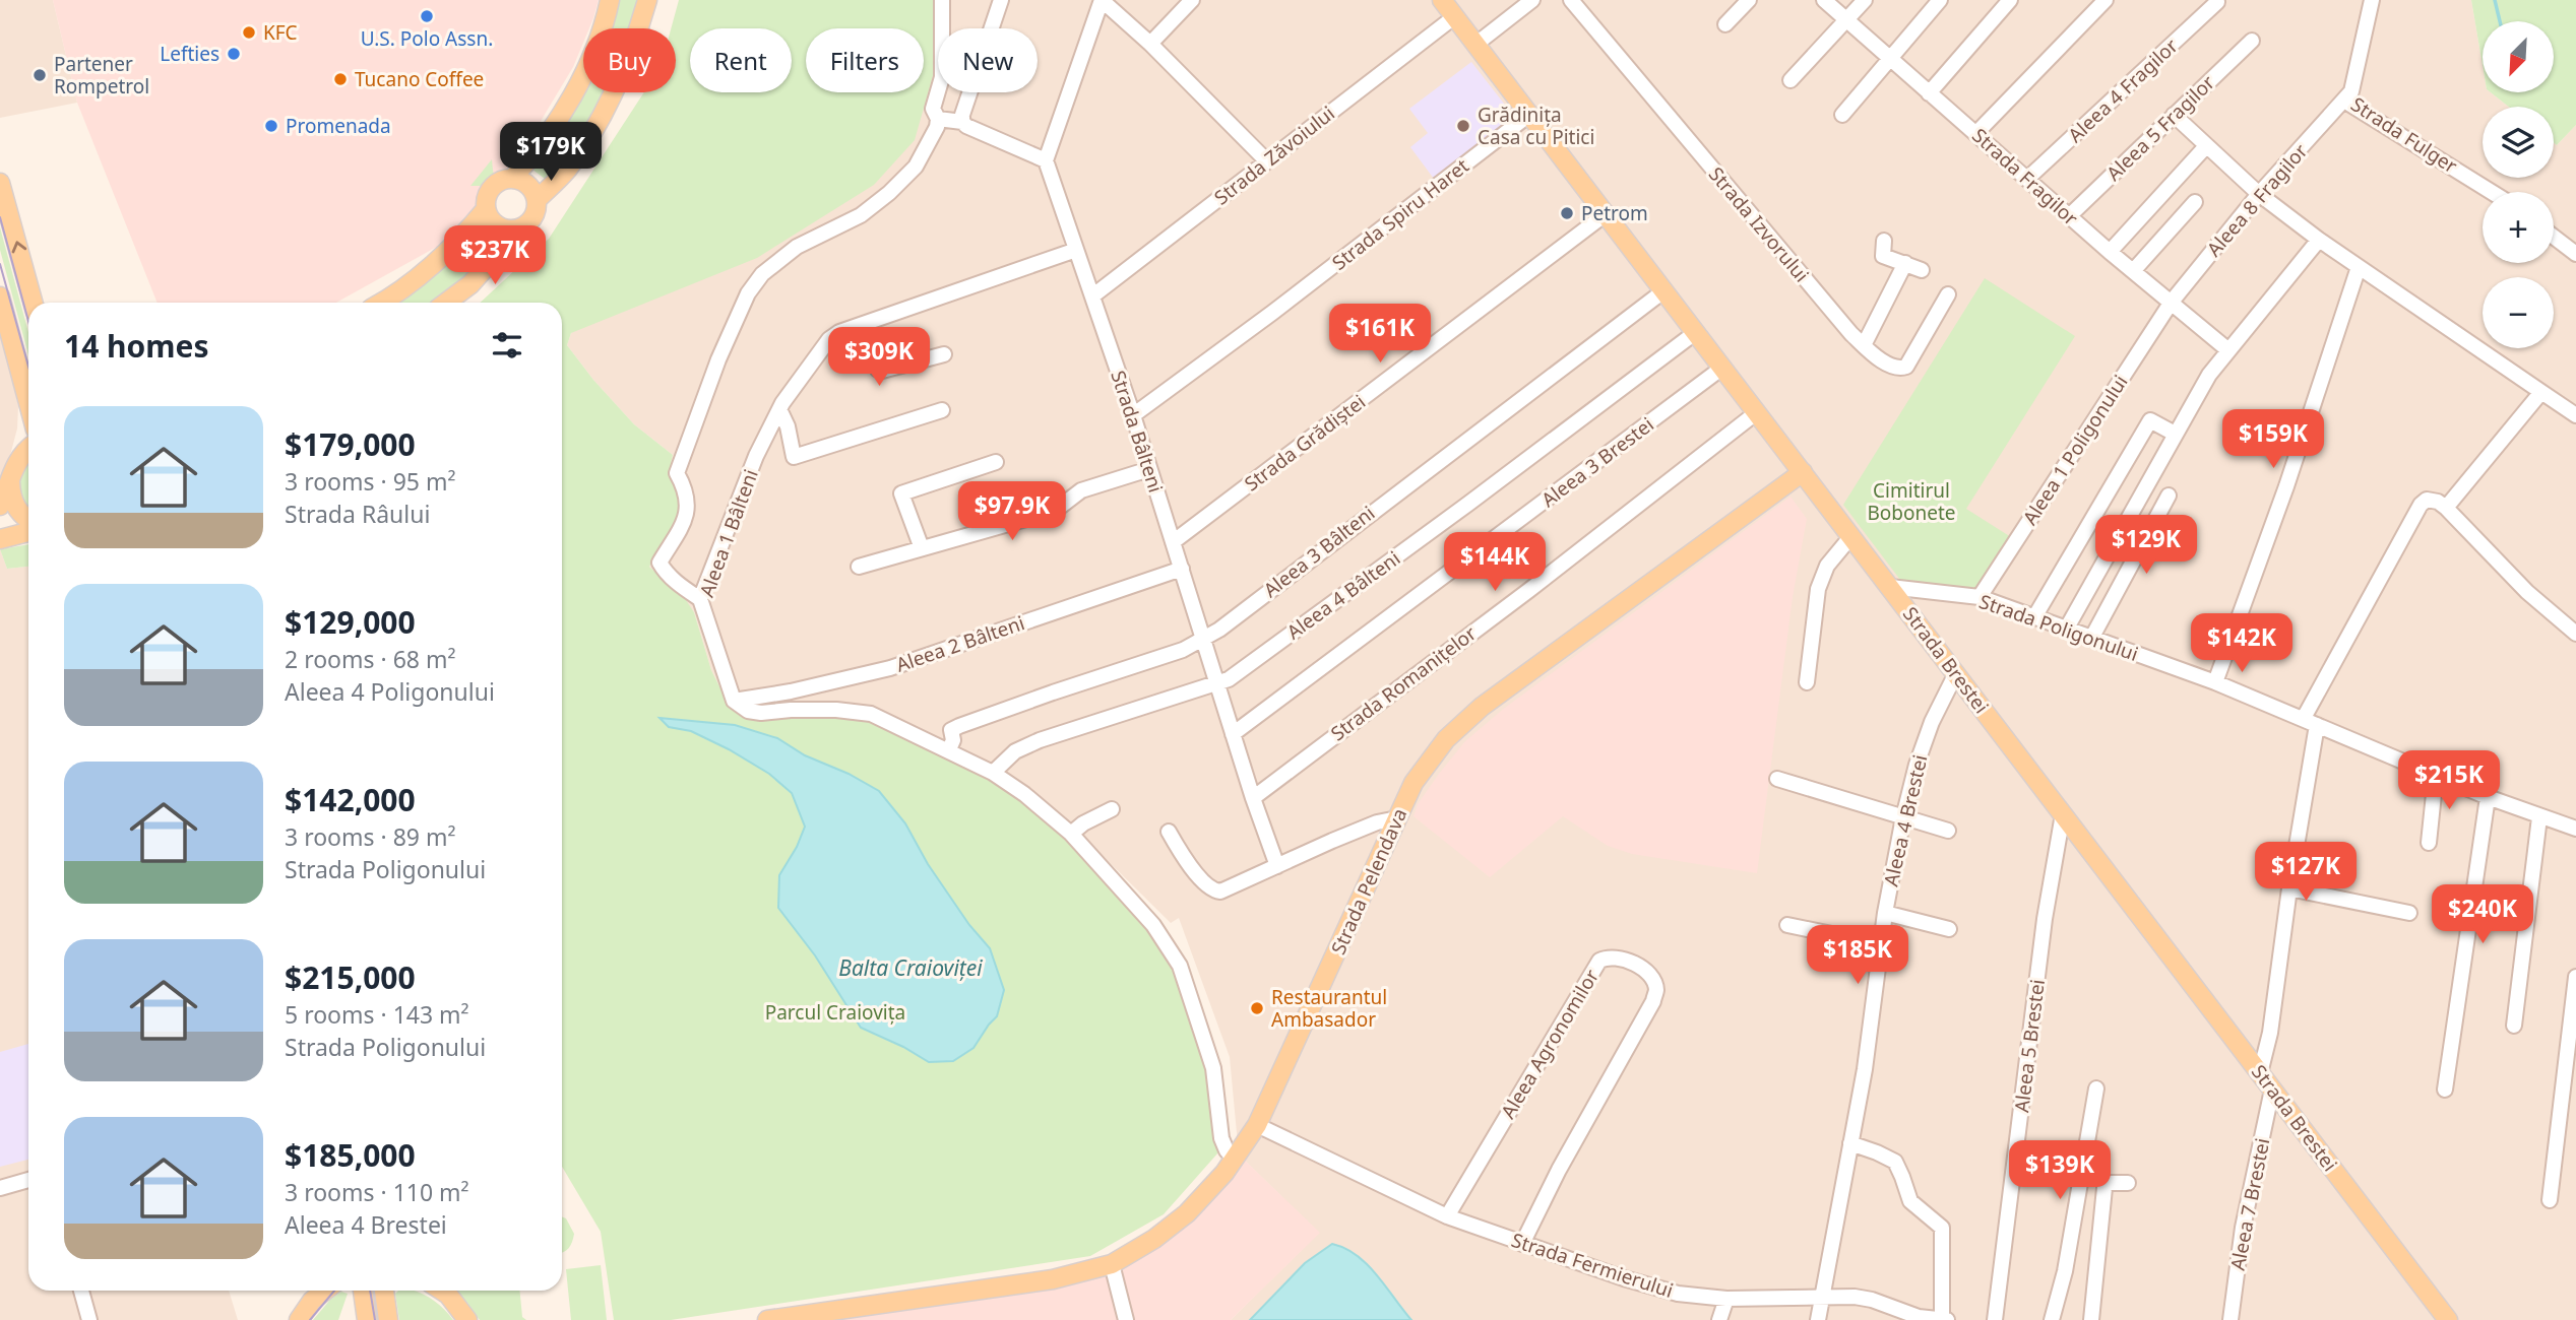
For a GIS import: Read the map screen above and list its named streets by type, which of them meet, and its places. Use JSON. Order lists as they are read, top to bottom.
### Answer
{
  "streets": {
    "main road": ["Strada Brestei", "Strada Pelendava"],
    "street": [
      "Aleea 4 Fragilor",
      "Aleea 5 Fragilor",
      "Strada Fulger",
      "Strada Zăvoiului",
      "Strada Fragilor",
      "Aleea 8 Fragilor",
      "Strada Spiru Haret",
      "Strada Izvorului",
      "Strada Bâlteni",
      "Strada Grădiștei",
      "Aleea 1 Poligonului",
      "Aleea 3 Brestei",
      "Aleea 1 Bâlteni",
      "Aleea 3 Bâlteni",
      "Aleea 4 Bâlteni",
      "Strada Poligonului",
      "Aleea 2 Bâlteni",
      "Strada Romanițelor",
      "Aleea 4 Brestei",
      "Aleea Agronomilor",
      "Aleea 5 Brestei",
      "Aleea 7 Brestei",
      "Strada Fermierului"
    ]
  },
  "crossings": [
    ["Aleea 4 Fragilor", "Strada Fragilor"],
    ["Aleea 5 Fragilor", "Strada Fragilor"],
    ["Strada Fulger", "Aleea 8 Fragilor"],
    ["Strada Zăvoiului", "Strada Bâlteni"],
    ["Strada Zăvoiului", "Strada Brestei"],
    ["Strada Fragilor", "Aleea 8 Fragilor"],
    ["Strada Fragilor", "Aleea 1 Poligonului"],
    ["Aleea 8 Fragilor", "Aleea 1 Poligonului"],
    ["Strada Spiru Haret", "Strada Bâlteni"],
    ["Strada Spiru Haret", "Strada Brestei"],
    ["Strada Bâlteni", "Strada Grădiștei"],
    ["Strada Bâlteni", "Aleea 3 Brestei"],
    ["Strada Bâlteni", "Aleea 1 Bâlteni"],
    ["Strada Bâlteni", "Aleea 3 Bâlteni"],
    ["Strada Bâlteni", "Aleea 4 Bâlteni"],
    ["Strada Bâlteni", "Aleea 2 Bâlteni"],
    ["Strada Bâlteni", "Strada Romanițelor"],
    ["Strada Grădiștei", "Strada Brestei"],
    ["Aleea 1 Poligonului", "Strada Poligonului"],
    ["Aleea 3 Brestei", "Strada Brestei"],
    ["Aleea 1 Bâlteni", "Aleea 2 Bâlteni"],
    ["Aleea 3 Bâlteni", "Strada Brestei"],
    ["Aleea 4 Bâlteni", "Strada Brestei"],
    ["Strada Poligonului", "Strada Brestei"],
    ["Strada Brestei", "Strada Romanițelor"],
    ["Strada Brestei", "Aleea 4 Brestei"],
    ["Strada Brestei", "Strada Pelendava"],
    ["Strada Brestei", "Aleea 5 Brestei"],
    ["Strada Brestei", "Aleea 7 Brestei"],
    ["Aleea 4 Brestei", "Strada Fermierului"],
    ["Strada Pelendava", "Strada Fermierului"],
    ["Aleea Agronomilor", "Strada Fermierului"]
  ],
  "water": ["Balta Craioviței"],
  "parks": ["Cimitirul Bobonete", "Parcul Craiovița"],
  "places": [
    "U.S. Polo Assn.",
    "KFC",
    "Lefties",
    "Partener Rompetrol",
    "Tucano Coffee",
    "Promenada",
    "Grădinița Casa cu Pitici",
    "Petrom",
    "Restaurantul Ambasador"
  ],
  "north": "bottom left",
  "page": {
    "map_buttons": ["+", "−"],
    "chip": [
      "Buy",
      "Rent",
      "Filters",
      "New"
    ],
    "price": [
      "$179K",
      "$237K",
      "$161K",
      "$309K",
      "$159K",
      "$97.9K",
      "$129K",
      "$144K",
      "$142K",
      "$215K",
      "$127K",
      "$240K",
      "$185K",
      "$139K"
    ],
    "heading": "14 homes",
    "list": [
      {
        "name": "$179,000",
        "note": "3 rooms · 95 m² · Strada Râului"
      },
      {
        "name": "$129,000",
        "note": "2 rooms · 68 m² · Aleea 4 Poligonului"
      },
      {
        "name": "$142,000",
        "note": "3 rooms · 89 m² · Strada Poligonului"
      },
      {
        "name": "$215,000",
        "note": "5 rooms · 143 m² · Strada Poligonului"
      },
      {
        "name": "$185,000",
        "note": "3 rooms · 110 m² · Aleea 4 Brestei"
      }
    ]
  }
}
